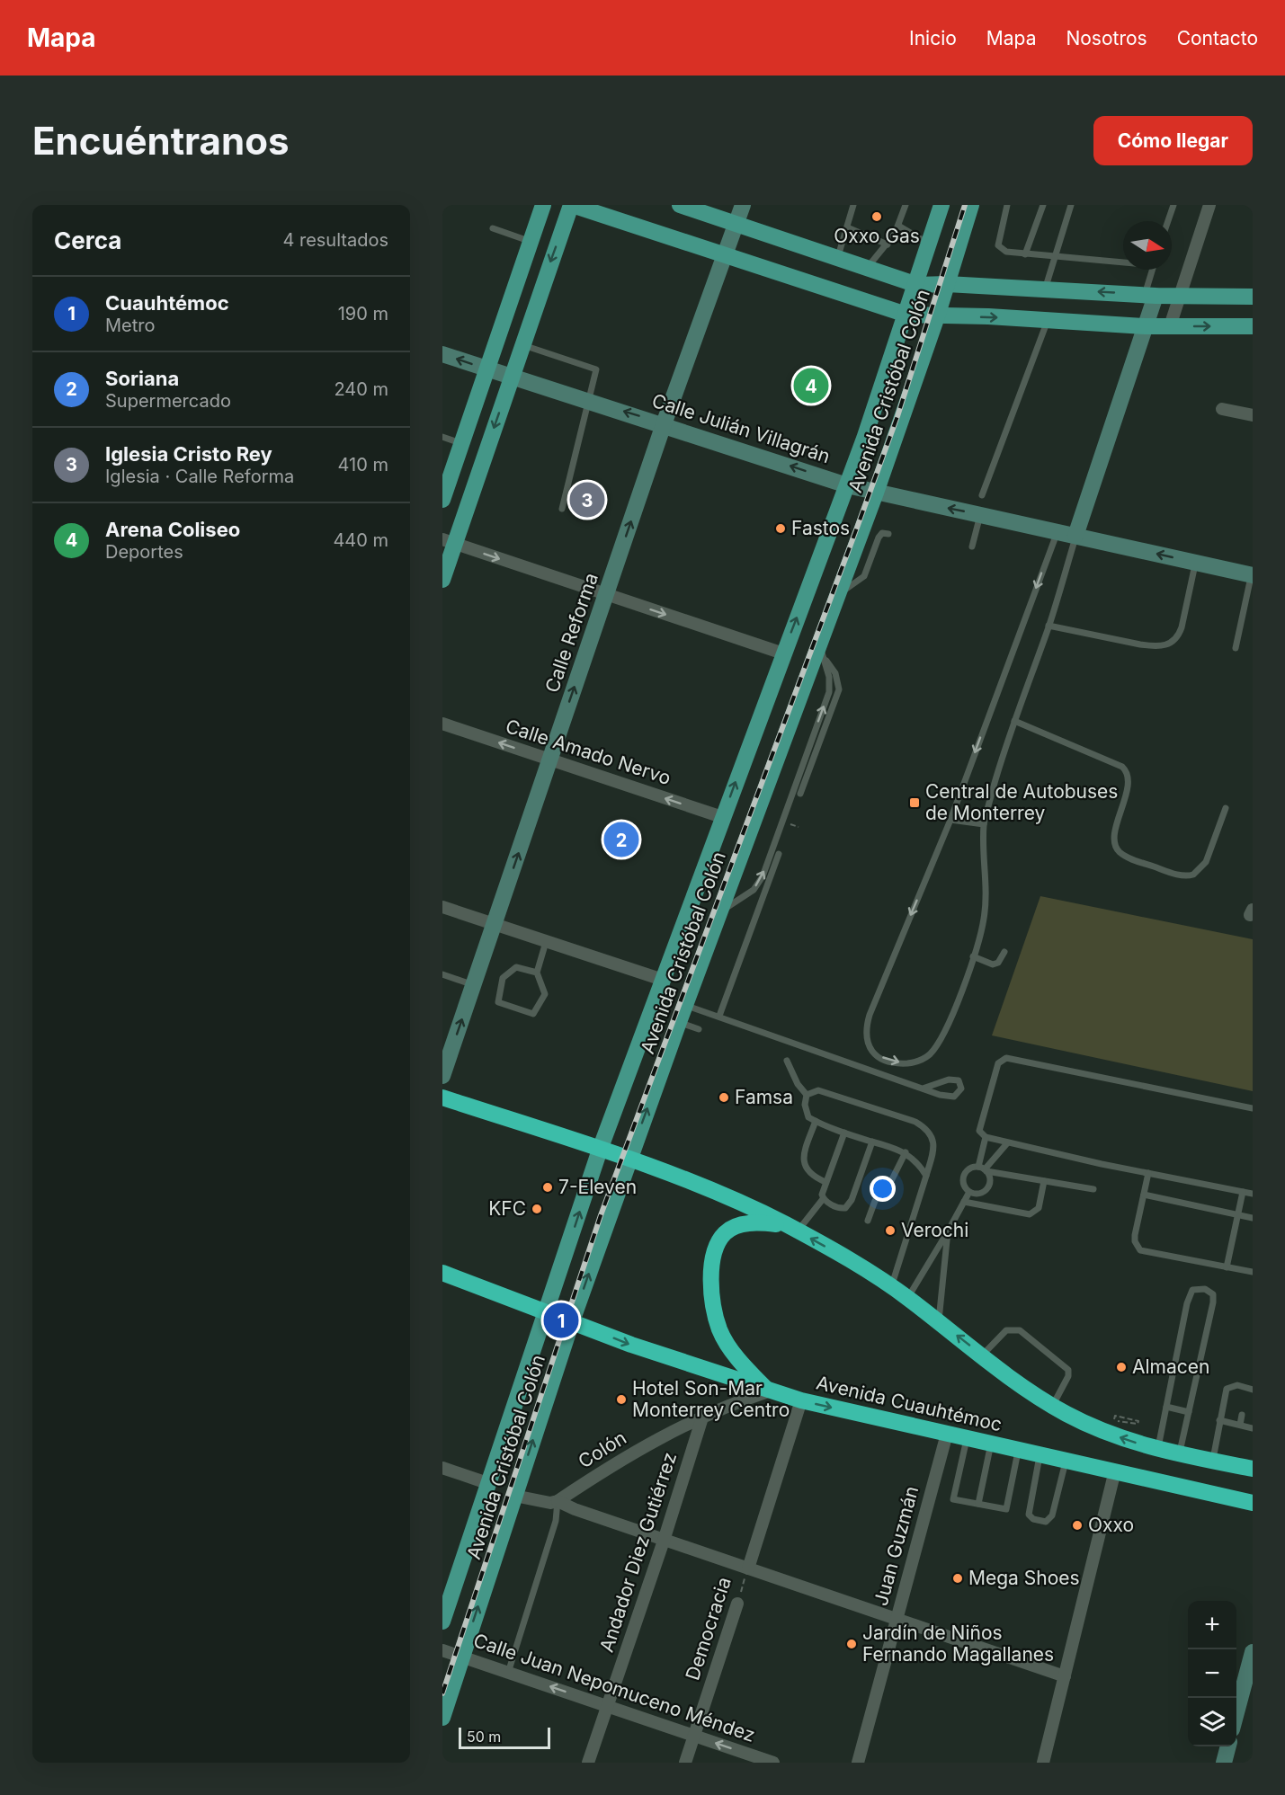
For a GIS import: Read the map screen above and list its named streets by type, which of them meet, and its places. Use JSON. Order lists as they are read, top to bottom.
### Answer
{
  "streets": {
    "highway": ["Avenida Cuauhtémoc"],
    "main road": ["Avenida Cristóbal Colón"],
    "street": [
      "Calle Julián Villagrán",
      "Calle Reforma",
      "Calle Amado Nervo",
      "Colón",
      "Juan Guzmán",
      "Andador Diez Gutiérrez",
      "Democracia",
      "Calle Juan Nepomuceno Méndez"
    ]
  },
  "crossings": [
    ["Avenida Cristóbal Colón", "Calle Julián Villagrán"],
    ["Avenida Cristóbal Colón", "Calle Amado Nervo"],
    ["Avenida Cristóbal Colón", "Avenida Cuauhtémoc"],
    ["Avenida Cristóbal Colón", "Calle Juan Nepomuceno Méndez"],
    ["Calle Julián Villagrán", "Calle Reforma"],
    ["Calle Reforma", "Calle Amado Nervo"],
    ["Avenida Cuauhtémoc", "Colón"],
    ["Avenida Cuauhtémoc", "Juan Guzmán"],
    ["Colón", "Andador Diez Gutiérrez"],
    ["Andador Diez Gutiérrez", "Calle Juan Nepomuceno Méndez"],
    ["Democracia", "Calle Juan Nepomuceno Méndez"]
  ],
  "one_way": [
    "Calle Julián Villagrán",
    "Calle Reforma",
    "Calle Amado Nervo",
    "Calle Juan Nepomuceno Méndez"
  ],
  "places": {
    "other": [
      "Oxxo Gas",
      "Fastos",
      "Famsa",
      "7-Eleven",
      "KFC",
      "Verochi",
      "Almacen",
      "Hotel Son-Mar Monterrey Centro",
      "Oxxo",
      "Mega Shoes",
      "Jardín de Niños Fernando Magallanes"
    ],
    "transit": ["Central de Autobuses de Monterrey"]
  },
  "scale_bar": "50 m",
  "north": "right",
  "page": {
    "header": "Mapa",
    "nav": [
      "Inicio",
      "Mapa",
      "Nosotros",
      "Contacto"
    ],
    "buttons": "Cómo llegar",
    "title": "Encuéntranos",
    "heading": ["Cerca", "4 resultados"],
    "list": [
      {
        "mark": "1",
        "name": "Cuauhtémoc",
        "note": "Metro",
        "value": "190 m"
      },
      {
        "mark": "2",
        "name": "Soriana",
        "note": "Supermercado",
        "value": "240 m"
      },
      {
        "mark": "3",
        "name": "Iglesia Cristo Rey",
        "note": "Iglesia · Calle Reforma",
        "value": "410 m"
      },
      {
        "mark": "4",
        "name": "Arena Coliseo",
        "note": "Deportes",
        "value": "440 m"
      }
    ],
    "pins": [
      "4",
      "3",
      "2",
      "1"
    ],
    "map_buttons": ["+", "−"],
    "scale": "50 m"
  }
}
